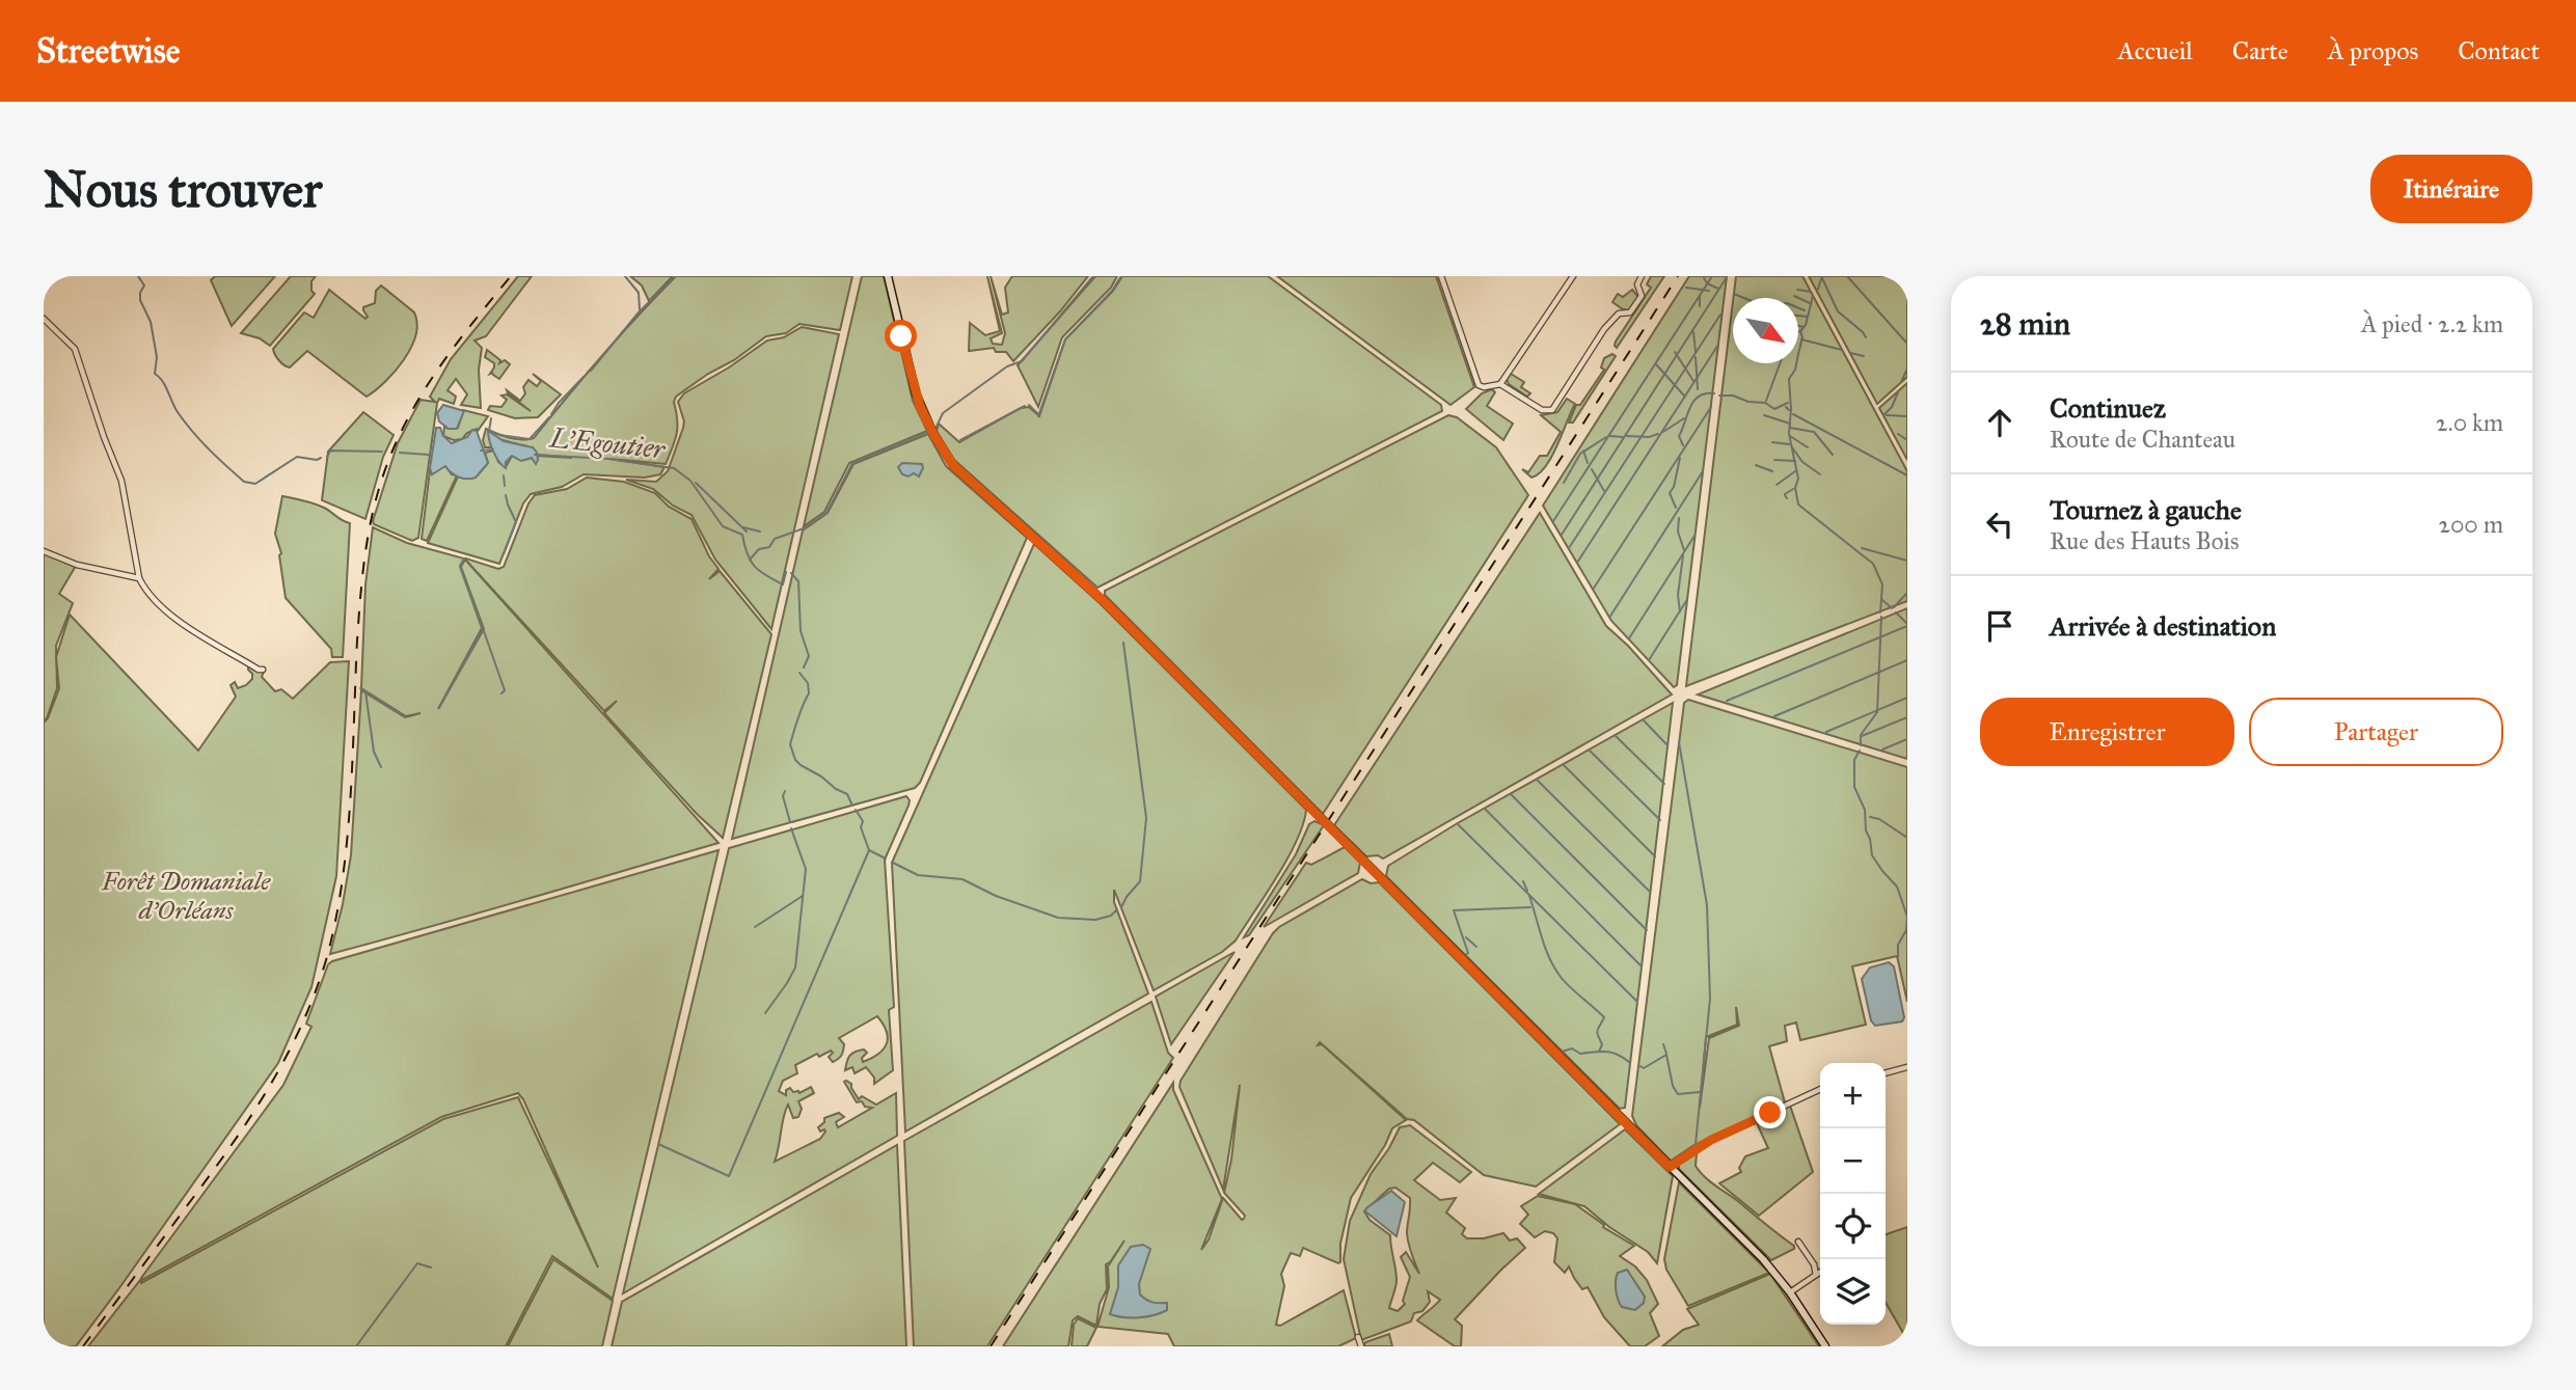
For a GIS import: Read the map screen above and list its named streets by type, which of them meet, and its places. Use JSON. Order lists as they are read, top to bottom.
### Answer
{
  "water": ["L'Egoutier"],
  "parks": ["Forêt Domaniale d'Orléans"],
  "north": "bottom right",
  "page": {
    "header": "Streetwise",
    "nav": [
      "Accueil",
      "Carte",
      "À propos",
      "Contact"
    ],
    "buttons": [
      "Itinéraire",
      ["Enregistrer", "Partager"]
    ],
    "title": "Nous trouver",
    "heading": ["28 min", "À pied · 2.2 km"],
    "list": [
      ["Continuez", "Route de Chanteau", "2.0 km"],
      ["Tournez à gauche", "Rue des Hauts Bois", "200 m"],
      "Arrivée à destination"
    ],
    "map_buttons": ["+", "−"]
  }
}
